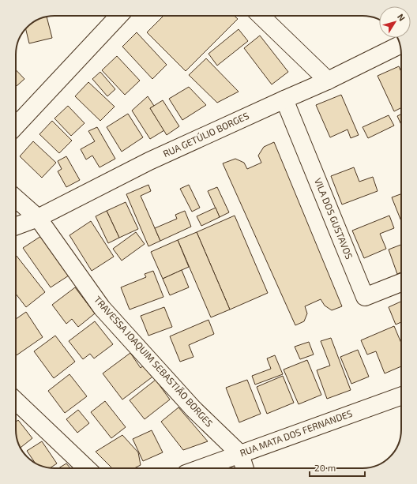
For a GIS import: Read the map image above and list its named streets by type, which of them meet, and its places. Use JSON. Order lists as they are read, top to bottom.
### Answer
{
  "streets": {
    "street": [
      "RUA GETÚLIO BORGES",
      "VILA DOS GUSTAVOS",
      "TRAVESSA JOAQUIM SEBASTIÃO BORGES",
      "RUA MATA DOS FERNANDES"
    ]
  },
  "crossings": [
    ["RUA GETÚLIO BORGES", "VILA DOS GUSTAVOS"],
    ["RUA GETÚLIO BORGES", "TRAVESSA JOAQUIM SEBASTIÃO BORGES"],
    ["TRAVESSA JOAQUIM SEBASTIÃO BORGES", "RUA MATA DOS FERNANDES"]
  ],
  "scale_bar": "20 m",
  "north": "top right"
}
